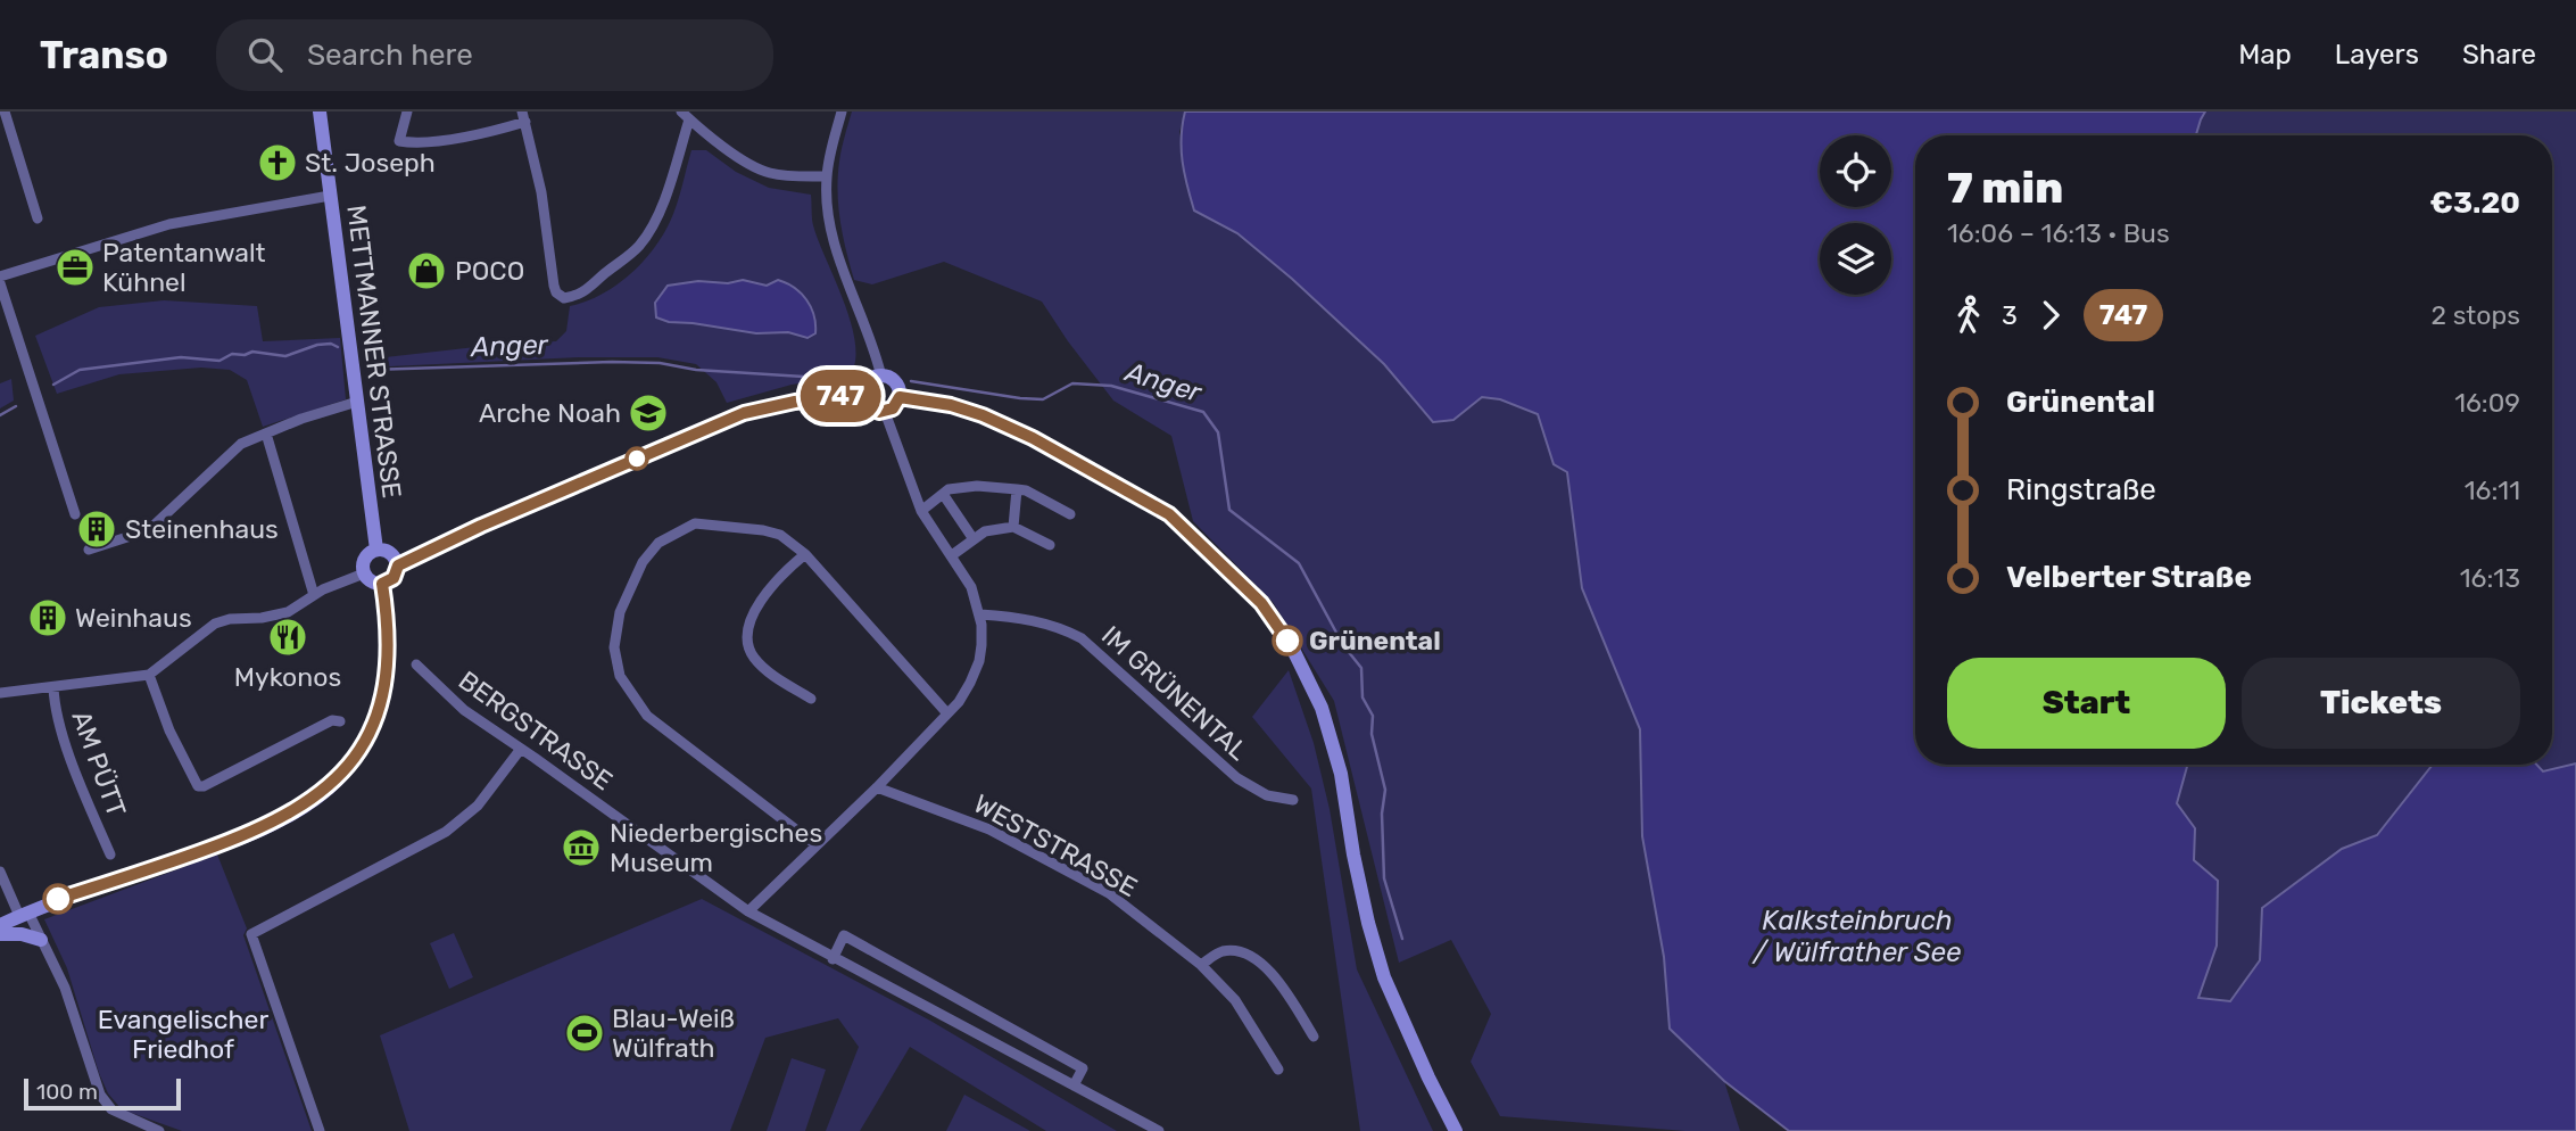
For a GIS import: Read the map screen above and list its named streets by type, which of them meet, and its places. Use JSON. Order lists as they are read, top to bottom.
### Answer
{
  "streets": {
    "street": [
      "METTMANNER STRASSE",
      "IM GRÜNENTAL",
      "BERGSTRASSE",
      "AM PÜTT",
      "WESTSTRASSE"
    ]
  },
  "water": ["Anger", "Kalksteinbruch / Wülfrather See"],
  "parks": ["Evangelischer Friedhof"],
  "places": {
    "church": ["St. Joseph"],
    "office": ["Patentanwalt Kühnel"],
    "shop": ["POCO"],
    "school or university": ["Arche Noah"],
    "building": ["Steinenhaus", "Weinhaus"],
    "restaurant": ["Mykonos"],
    "other": ["Grünental"],
    "museum": ["Niederbergisches Museum"],
    "sports": ["Blau-Weiß Wülfrath"]
  },
  "lines": ["bus line 747"],
  "scale_bar": "100 m",
  "page": {
    "header": "Transo",
    "search": "Search here",
    "nav": ["Map", "Layers", "Share"],
    "on_map": "747",
    "heading": ["7 min", "16:06 – 16:13 · Bus", "€3.20"],
    "legs": ["3", "747", "2 stops"],
    "list": [
      {
        "name": "Grünental",
        "value": "16:09"
      },
      {
        "name": "Ringstraße",
        "value": "16:11"
      },
      {
        "name": "Velberter Straße",
        "value": "16:13"
      }
    ],
    "buttons": ["Start", "Tickets"],
    "scale": "100 m"
  }
}
